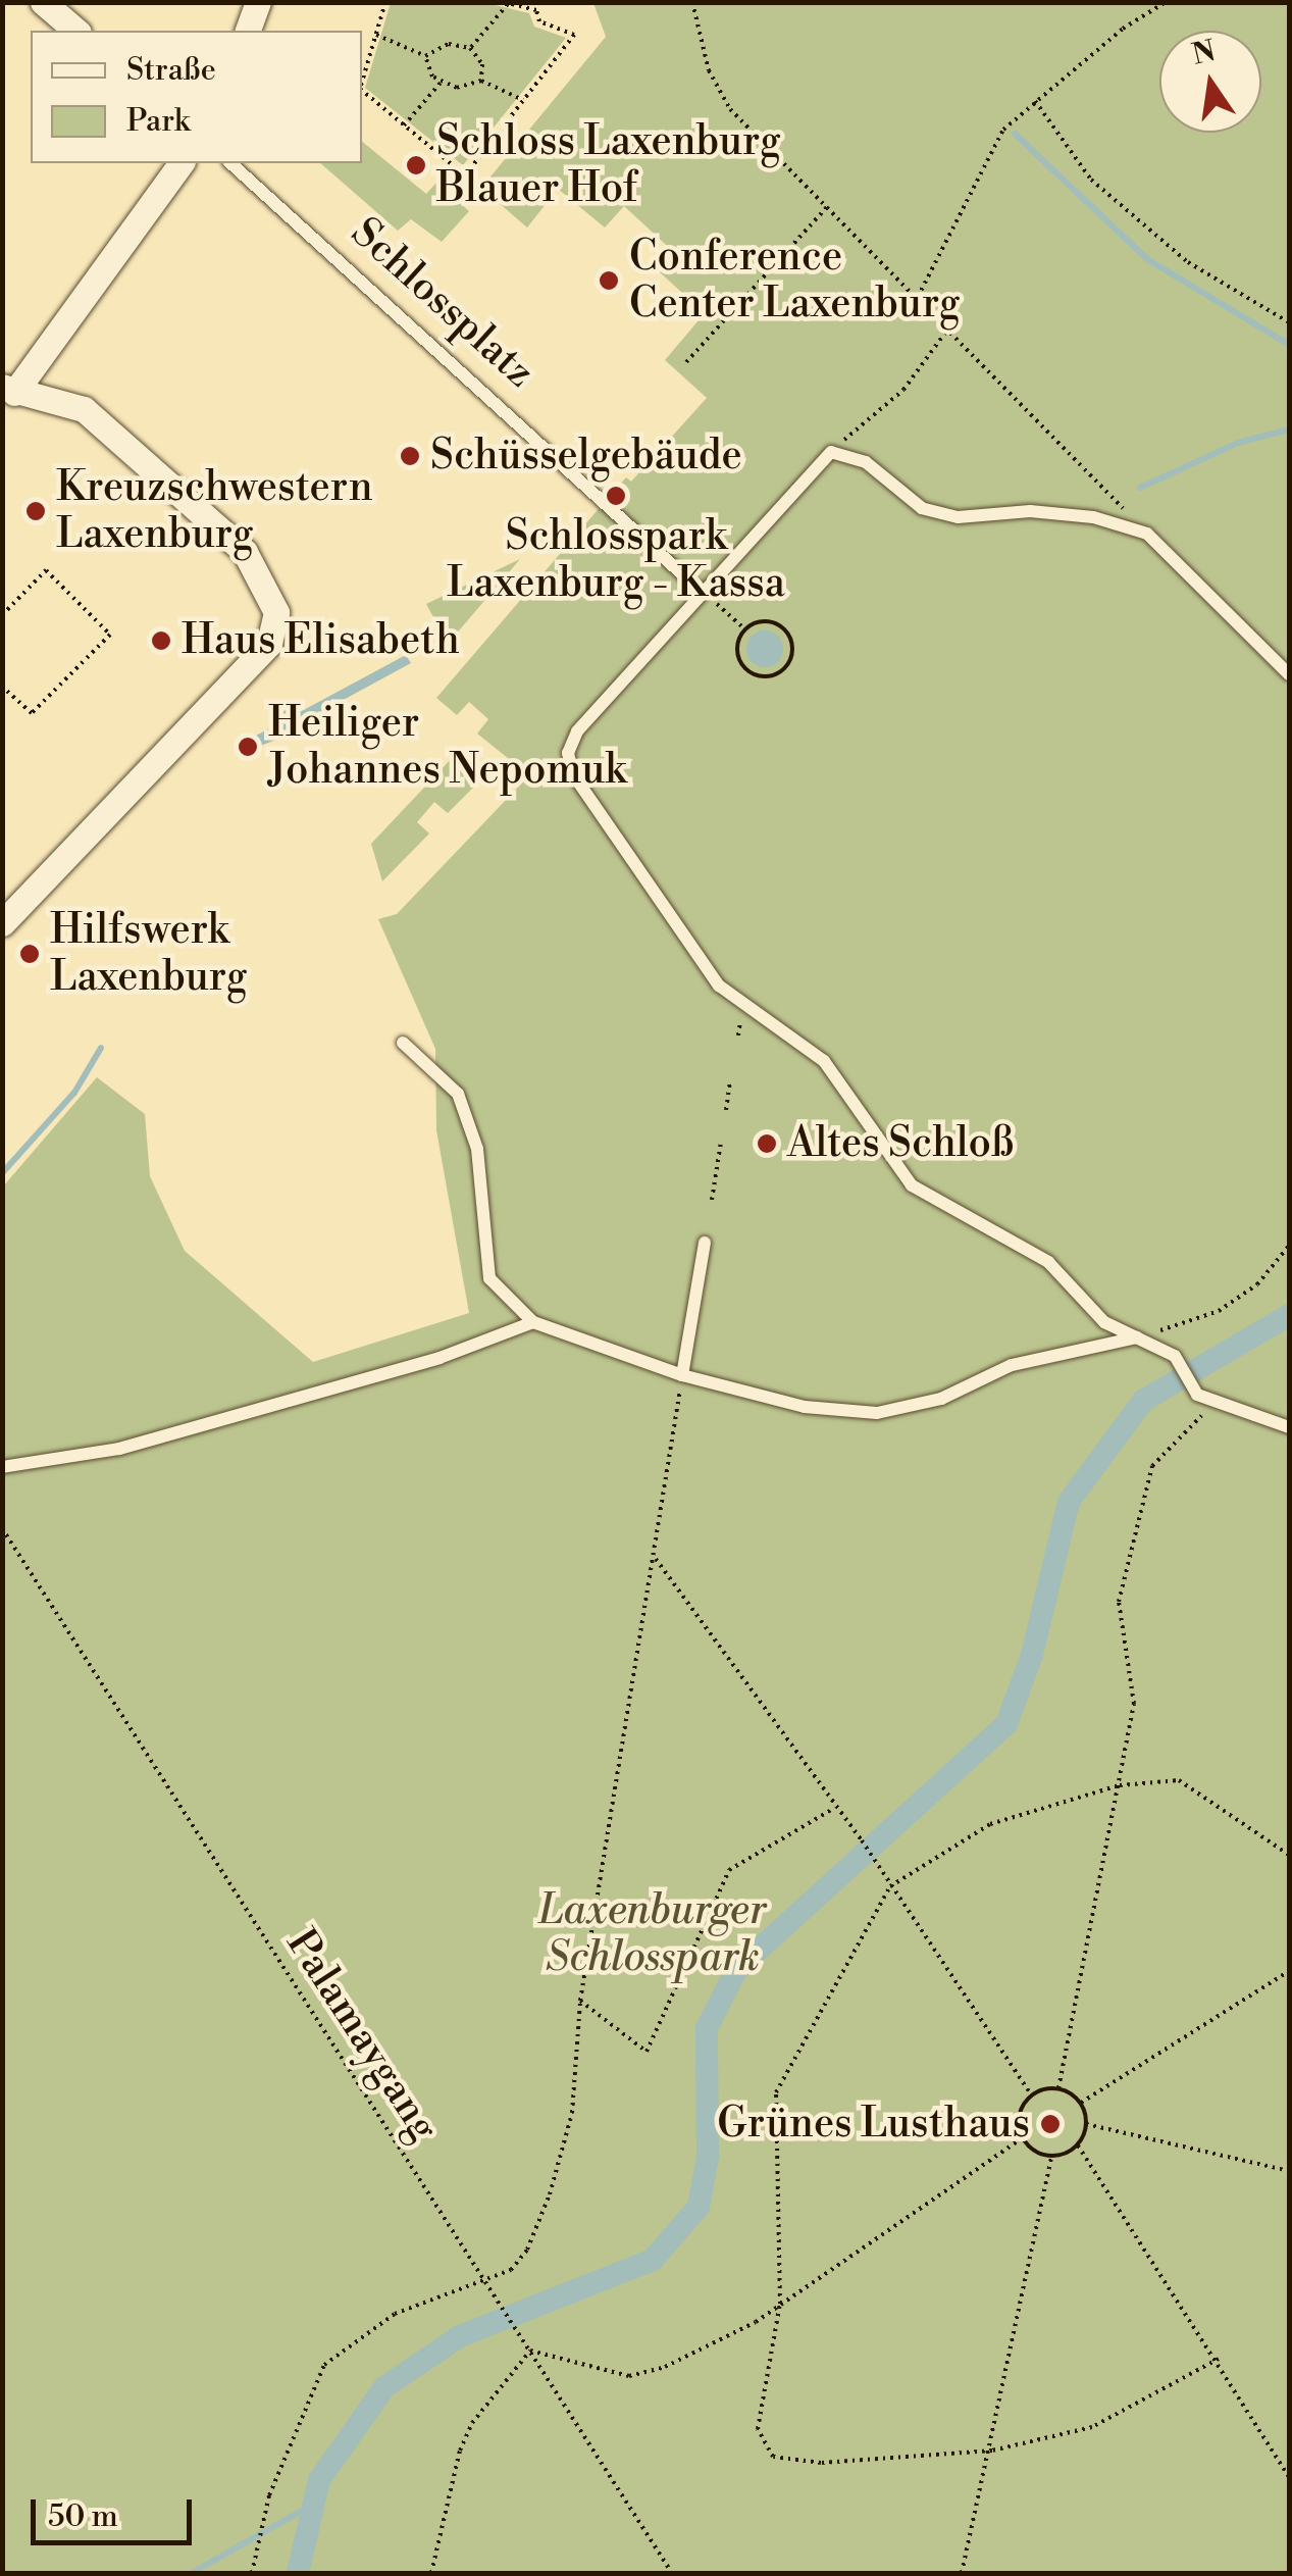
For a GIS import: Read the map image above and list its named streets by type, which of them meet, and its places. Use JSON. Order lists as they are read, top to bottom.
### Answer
{
  "streets": {
    "lane": ["Schlossplatz"],
    "path": ["Palamaygang"]
  },
  "parks": ["Laxenburger Schlosspark"],
  "places": [
    "Schloss Laxenburg Blauer Hof",
    "Conference Center Laxenburg",
    "Schüsselgebäude",
    "Schlosspark Laxenburg - Kassa",
    "Kreuzschwestern Laxenburg",
    "Haus Elisabeth",
    "Heiliger Johannes Nepomuk",
    "Hilfswerk Laxenburg",
    "Altes Schloß",
    "Grünes Lusthaus"
  ],
  "legend": ["Straße", "Park"],
  "scale_bar": "50 m",
  "north": "top"
}
